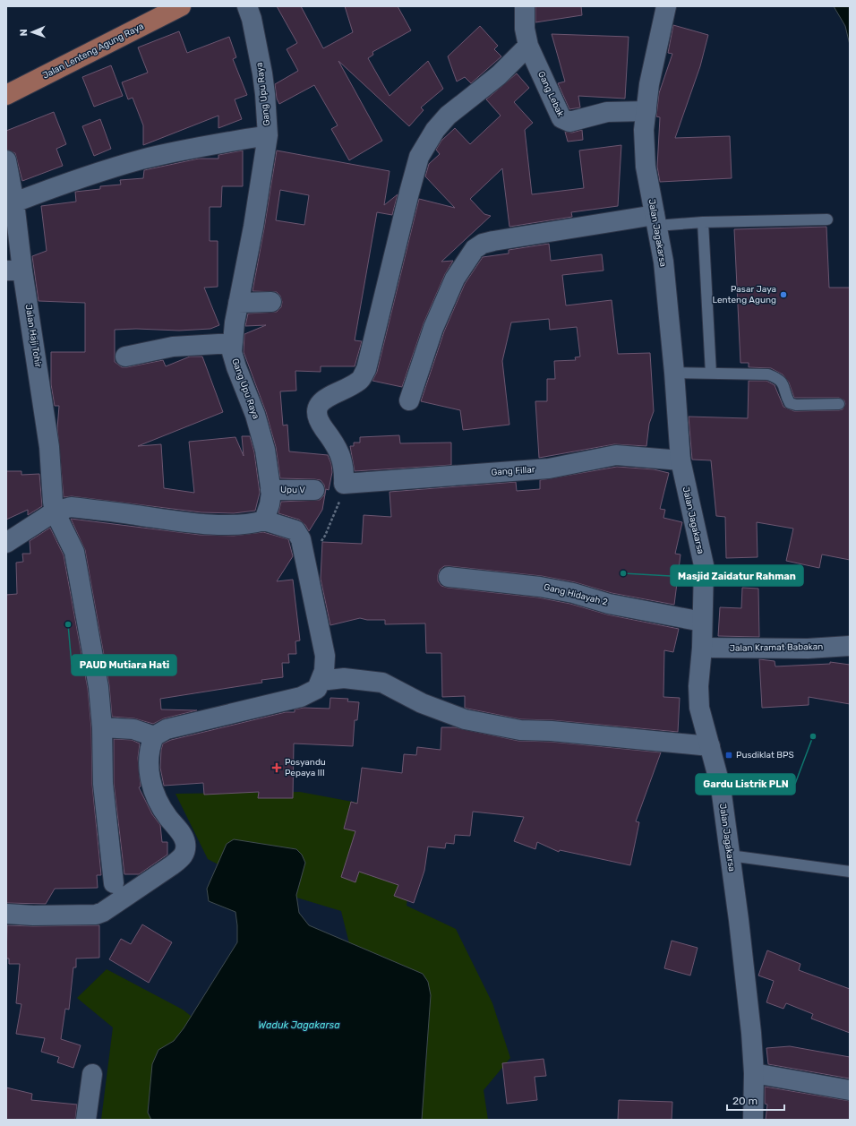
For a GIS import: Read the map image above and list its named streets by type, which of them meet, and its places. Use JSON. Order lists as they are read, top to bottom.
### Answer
{
  "streets": {
    "main road": ["Jalan Lenteng Agung Raya"],
    "street": [
      "Gang Upu Raya",
      "Gang Lebak",
      "Jalan Jagakarsa",
      "Jalan Haji Tohir",
      "Gang Fillar",
      "Upu V",
      "Gang Hidayah 2",
      "Jalan Kramat Babakan"
    ]
  },
  "crossings": [
    ["Gang Upu Raya", "Upu V"],
    ["Gang Lebak", "Jalan Jagakarsa"],
    ["Jalan Jagakarsa", "Gang Fillar"],
    ["Jalan Jagakarsa", "Gang Hidayah 2"],
    ["Jalan Jagakarsa", "Jalan Kramat Babakan"]
  ],
  "water": ["Waduk Jagakarsa"],
  "places": {
    "other": [
      "Pasar Jaya Lenteng Agung",
      "Masjid Zaidatur Rahman",
      "PAUD Mutiara Hati",
      "Gardu Listrik PLN"
    ],
    "transit": ["Pusdiklat BPS"],
    "health": ["Posyandu Pepaya III"]
  },
  "scale_bar": "20 m",
  "north": "left"
}
